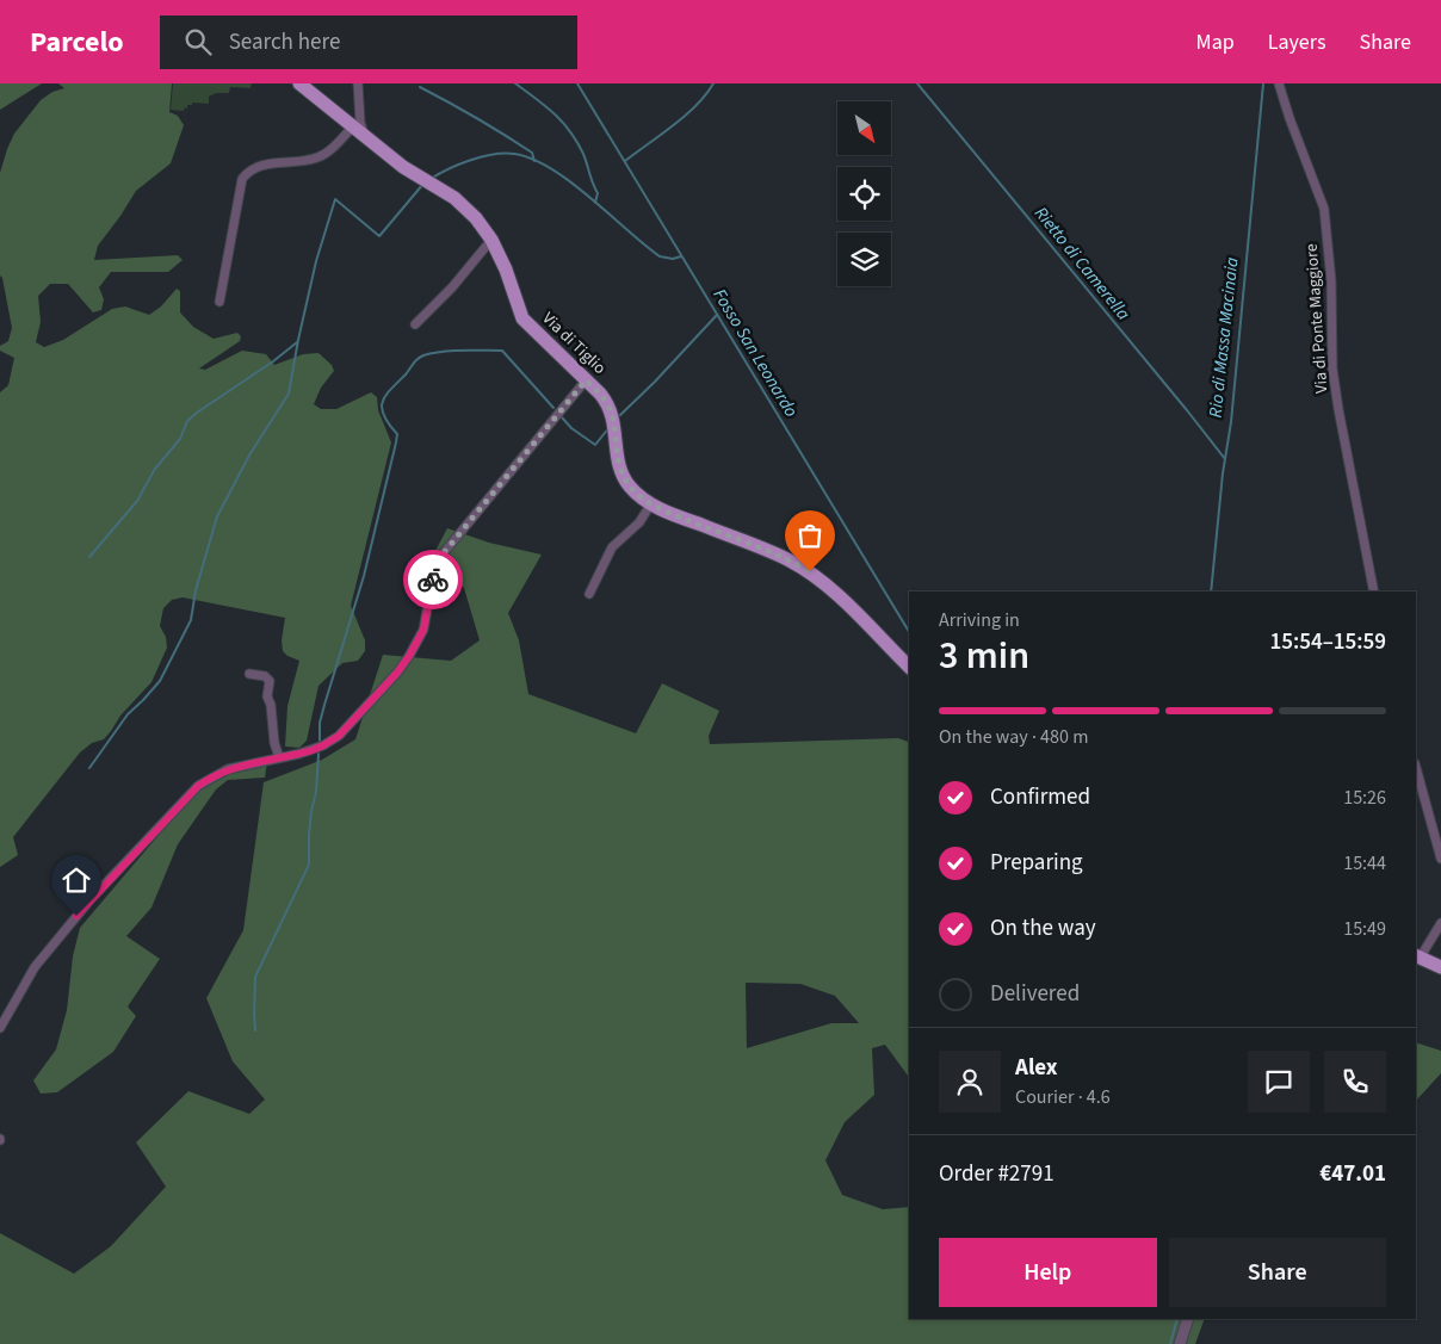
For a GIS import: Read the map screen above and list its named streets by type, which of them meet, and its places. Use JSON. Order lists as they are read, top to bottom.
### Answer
{
  "streets": {
    "main road": ["Via di Tiglio"],
    "street": ["Via di Ponte Maggiore"]
  },
  "water": ["Rietto di Camerella", "Rio di Massa Macinaia", "Fosso San Leonardo"],
  "north": "bottom right",
  "page": {
    "header": "Parcelo",
    "search": "Search here",
    "nav": ["Map", "Layers", "Share"],
    "heading": ["3 min", "Arriving in", "15:54–15:59"],
    "panel": [
      "Alex",
      "Courier · 4.6",
      "Order #2791",
      "€47.01"
    ],
    "bar": "On the way · 480 m",
    "list": [
      ["Confirmed", "15:26"],
      ["Preparing", "15:44"],
      ["On the way", "15:49"],
      "Delivered"
    ],
    "buttons": ["Help", "Share"]
  }
}
